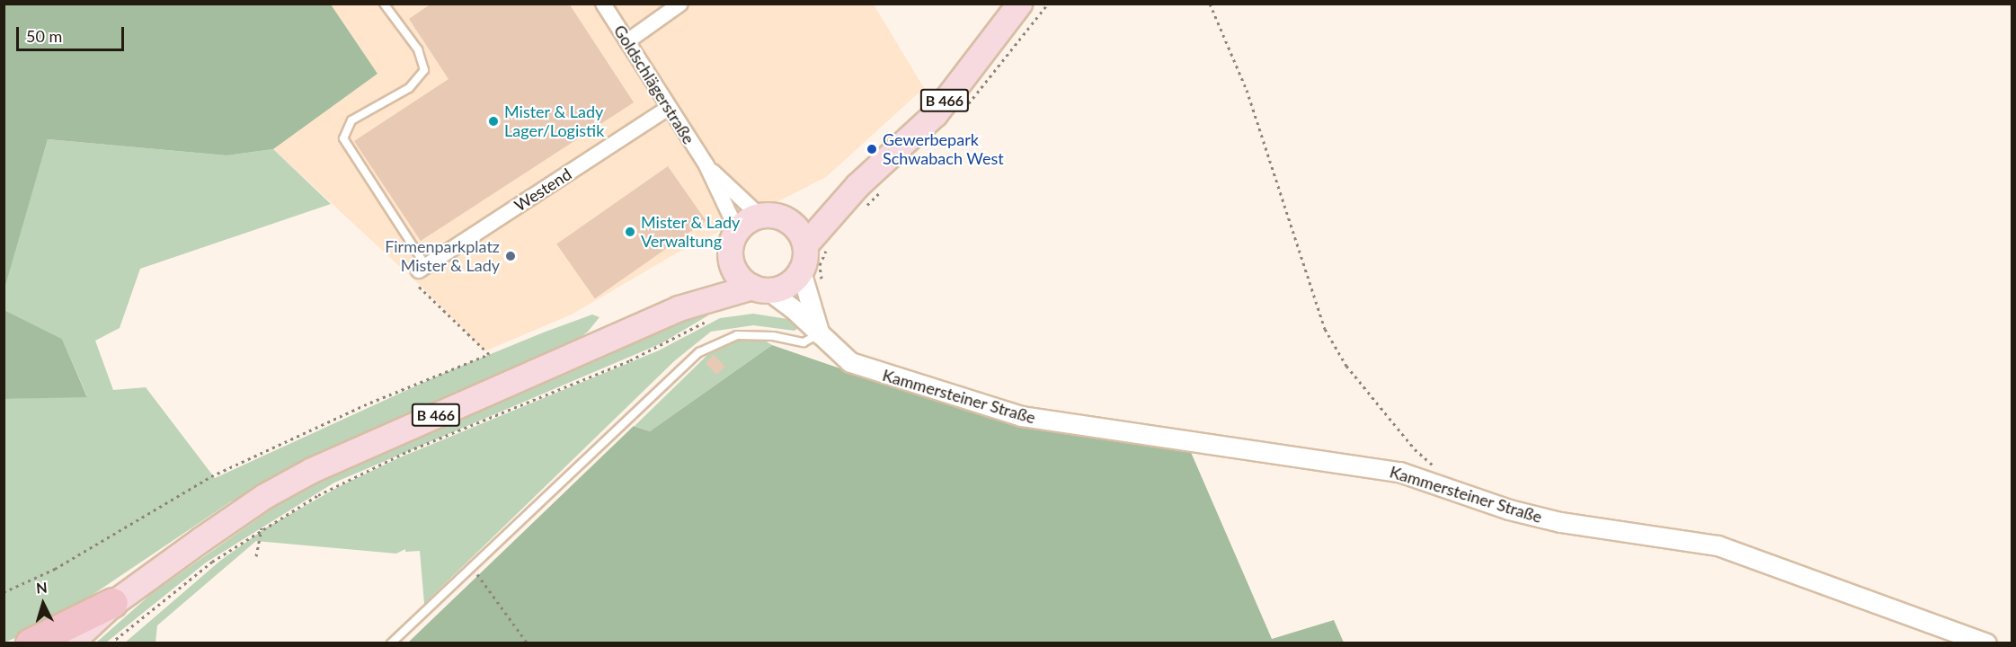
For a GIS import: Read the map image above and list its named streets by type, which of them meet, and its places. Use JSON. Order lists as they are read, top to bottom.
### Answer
{
  "streets": {
    "main road": ["B 466"],
    "street": ["Goldschlägerstraße", "Westend", "Kammersteiner Straße"]
  },
  "crossings": [
    ["Goldschlägerstraße", "B 466"],
    ["Goldschlägerstraße", "Westend"],
    ["Goldschlägerstraße", "Kammersteiner Straße"],
    ["B 466", "Kammersteiner Straße"]
  ],
  "places": [
    "Mister & Lady Lager/Logistik",
    "Gewerbepark Schwabach West",
    "Mister & Lady Verwaltung",
    "Firmenparkplatz Mister & Lady"
  ],
  "scale_bar": "50 m",
  "north": "top"
}
